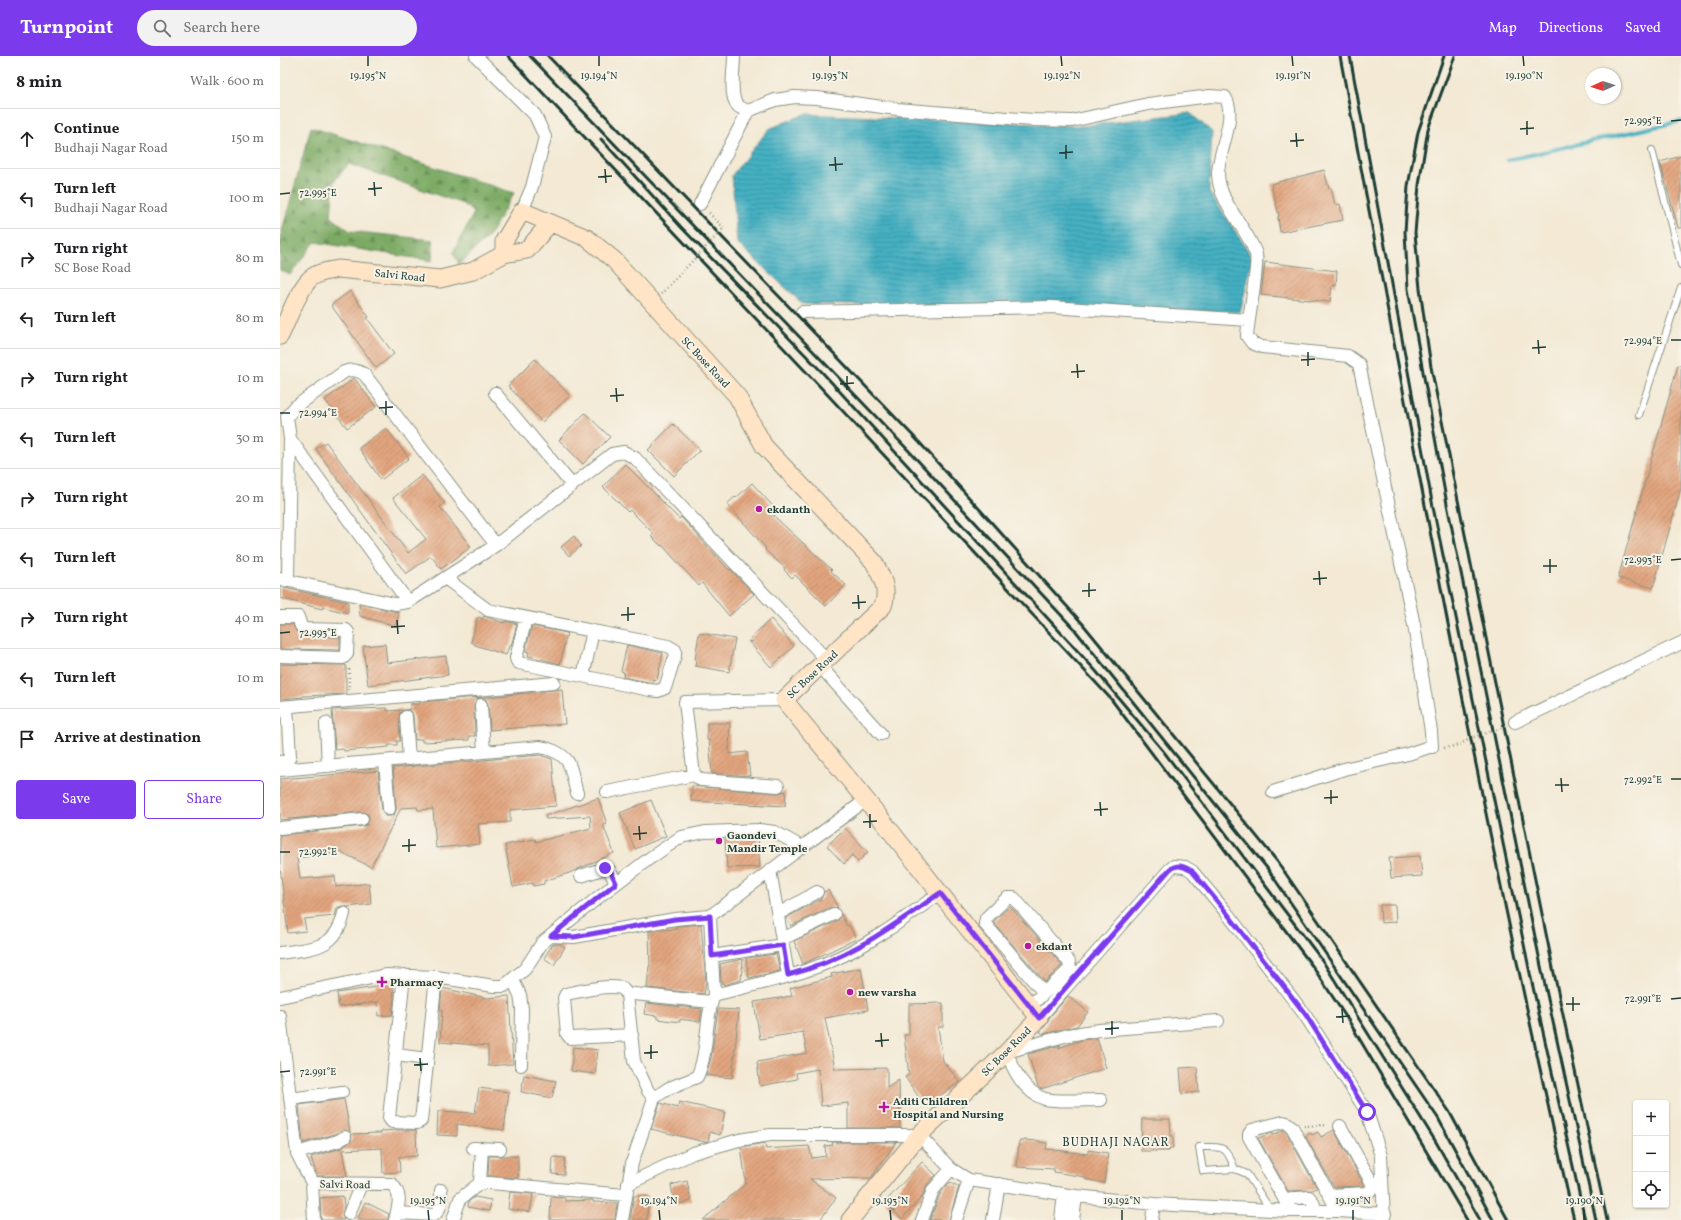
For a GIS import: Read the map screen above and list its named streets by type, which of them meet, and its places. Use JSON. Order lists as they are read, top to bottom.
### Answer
{
  "streets": {
    "street": ["Salvi Road", "SC Bose Road"]
  },
  "crossings": [
    ["Salvi Road", "SC Bose Road"]
  ],
  "districts": ["BUDHAJI NAGAR"],
  "places": {
    "other": [
      "ekdanth",
      "Gaondevi Mandir Temple",
      "ekdant",
      "new varsha"
    ],
    "health": ["Pharmacy", "Aditi Children Hospital and Nursing"]
  },
  "north": "left",
  "page": {
    "header": "Turnpoint",
    "search": "Search here",
    "nav": ["Map", "Directions", "Saved"],
    "heading": ["8 min", "Walk · 600 m"],
    "list": [
      ["Continue", "Budhaji Nagar Road", "150 m"],
      ["Turn left", "Budhaji Nagar Road", "100 m"],
      ["Turn right", "SC Bose Road", "80 m"],
      ["Turn left", "80 m"],
      ["Turn right", "10 m"],
      ["Turn left", "30 m"],
      ["Turn right", "20 m"],
      ["Turn left", "80 m"],
      ["Turn right", "40 m"],
      ["Turn left", "10 m"],
      "Arrive at destination"
    ],
    "buttons": ["Save", "Share"],
    "map_buttons": ["+", "−"]
  },
  "coordinates": [
    "19.195°N",
    "19.194°N",
    "19.193°N",
    "19.192°N",
    "19.191°N",
    "19.190°N",
    "72.995°E",
    "72.994°E",
    "72.993°E",
    "72.992°E",
    "72.991°E"
  ]
}
